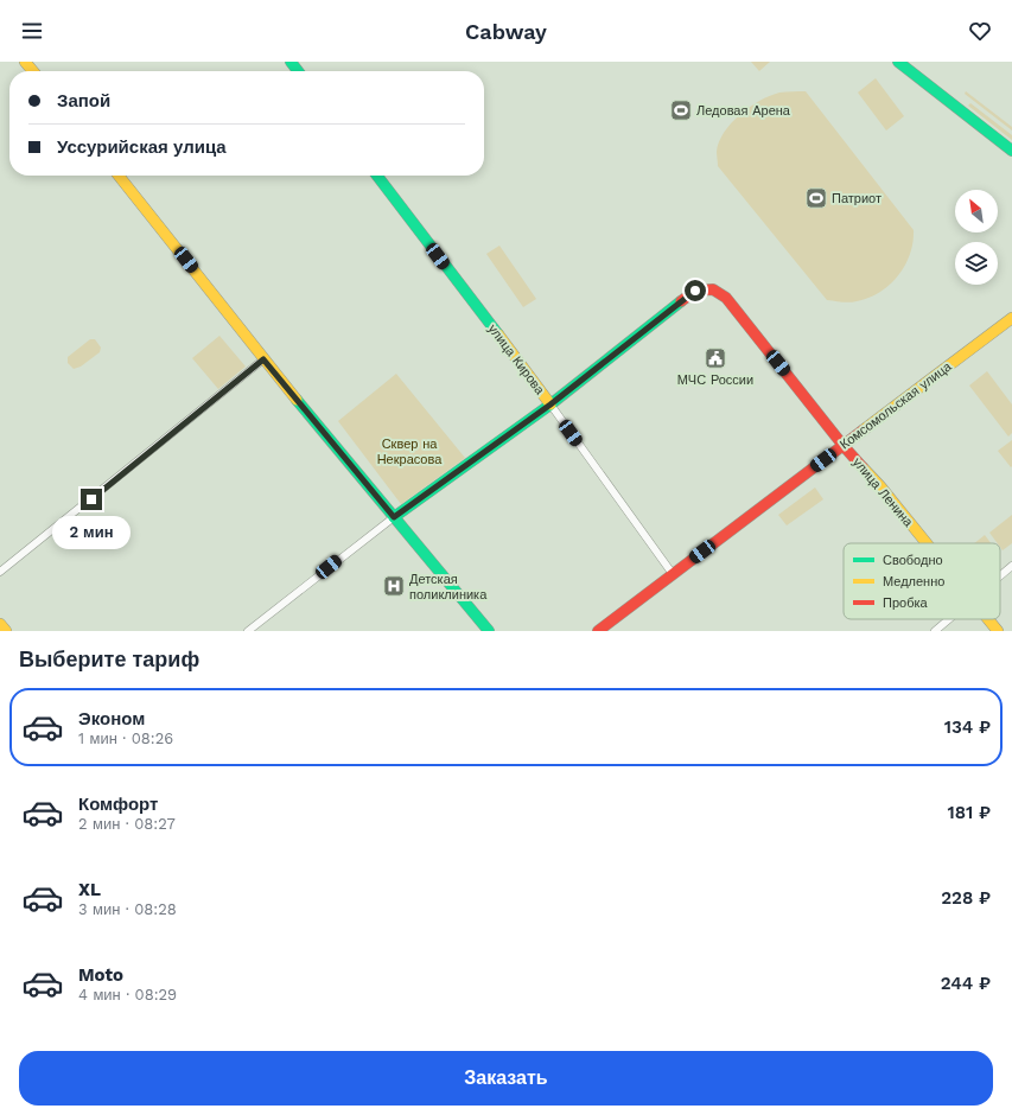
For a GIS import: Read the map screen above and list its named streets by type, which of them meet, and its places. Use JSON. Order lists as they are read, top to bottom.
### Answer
{
  "streets": {
    "main road": ["улица Кирова", "Комсомольская улица", "улица Ленина"]
  },
  "crossings": [
    ["улица Кирова", "Комсомольская улица"],
    ["улица Кирова", "улица Ленина"],
    ["Комсомольская улица", "улица Ленина"]
  ],
  "parks": ["Сквер на Некрасова"],
  "places": {
    "sports": ["Ледовая Арена", "Патриот"],
    "public building": ["МЧС России"],
    "hospital": ["Детская поликлиника"]
  },
  "legend": ["Свободно", "Медленно", "Пробка"],
  "north": "top left",
  "page": {
    "header": "Cabway",
    "banner": ["Запой", "Уссурийская улица"],
    "bubble": "2 мин",
    "heading": "Выберите тариф",
    "list": [
      {
        "name": "Эконом",
        "note": "1 мин · 08:26",
        "value": "134 ₽"
      },
      {
        "name": "Комфорт",
        "note": "2 мин · 08:27",
        "value": "181 ₽"
      },
      {
        "name": "XL",
        "note": "3 мин · 08:28",
        "value": "228 ₽"
      },
      {
        "name": "Moto",
        "note": "4 мин · 08:29",
        "value": "244 ₽"
      }
    ],
    "buttons": "Заказать"
  }
}
